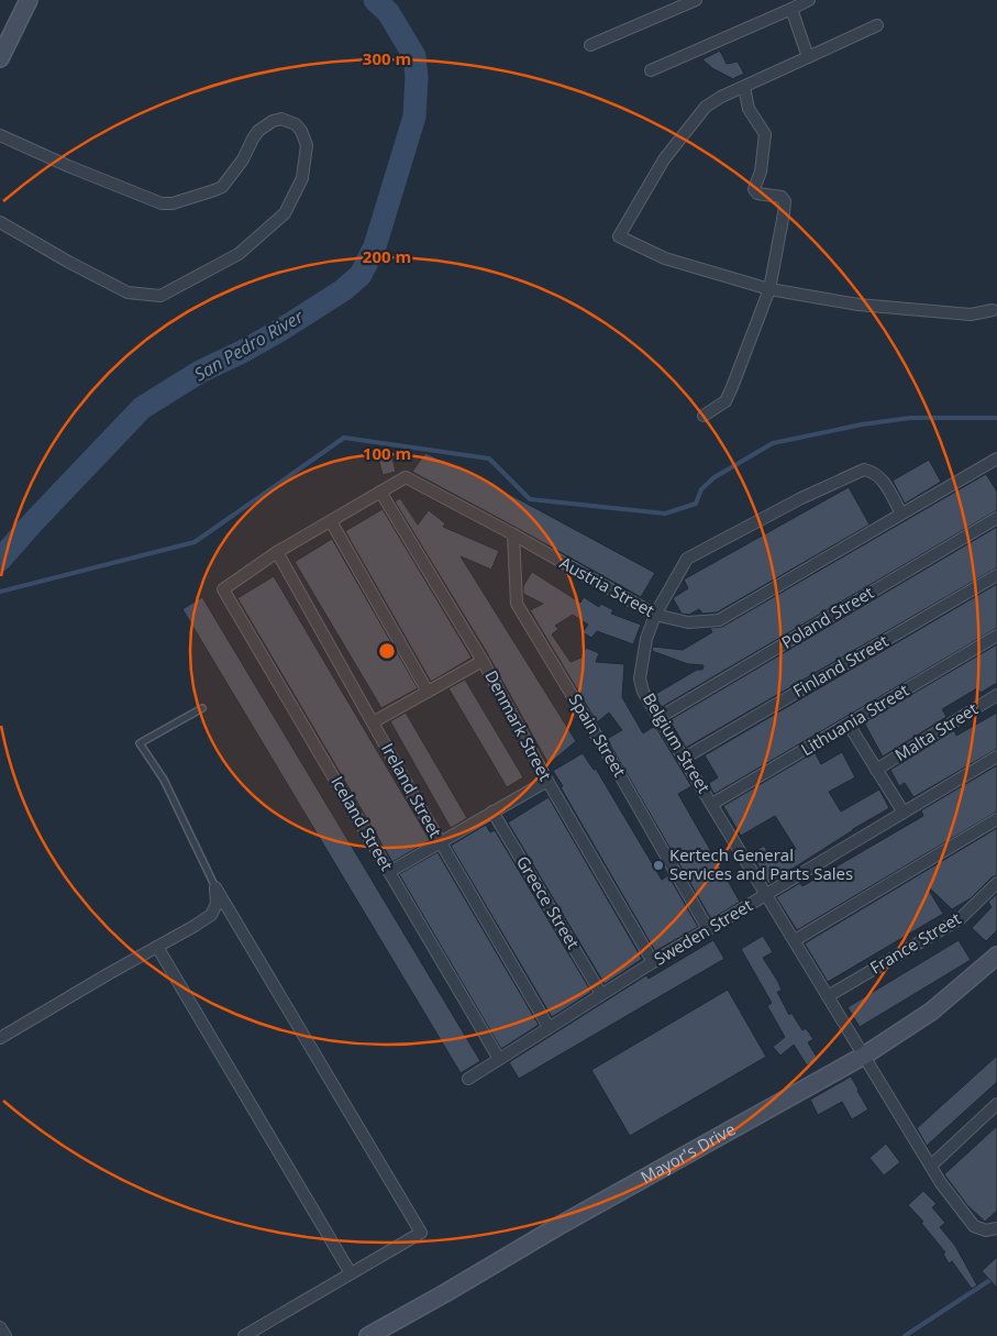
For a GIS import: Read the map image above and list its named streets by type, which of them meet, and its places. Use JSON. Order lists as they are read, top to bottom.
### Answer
{
  "streets": {
    "street": [
      "Austria Street",
      "Poland Street",
      "Finland Street",
      "Lithuania Street",
      "Denmark Street",
      "Malta Street",
      "Spain Street",
      "Belgium Street",
      "Ireland Street",
      "Iceland Street",
      "Greece Street",
      "Sweden Street",
      "France Street",
      "Mayor's Drive"
    ]
  },
  "crossings": [
    ["Austria Street", "Denmark Street"],
    ["Austria Street", "Spain Street"],
    ["Austria Street", "Belgium Street"],
    ["Austria Street", "Ireland Street"],
    ["Austria Street", "Iceland Street"],
    ["Poland Street", "Belgium Street"],
    ["Finland Street", "Belgium Street"],
    ["Lithuania Street", "Belgium Street"],
    ["Denmark Street", "Sweden Street"],
    ["Spain Street", "Sweden Street"],
    ["Belgium Street", "Sweden Street"],
    ["Belgium Street", "France Street"],
    ["Belgium Street", "Mayor's Drive"],
    ["Ireland Street", "Sweden Street"],
    ["Iceland Street", "Sweden Street"],
    ["Greece Street", "Sweden Street"]
  ],
  "water": ["San Pedro River"],
  "places": ["Kertech General Services and Parts Sales"],
  "rings": ["300 m", "200 m", "100 m"]
}
